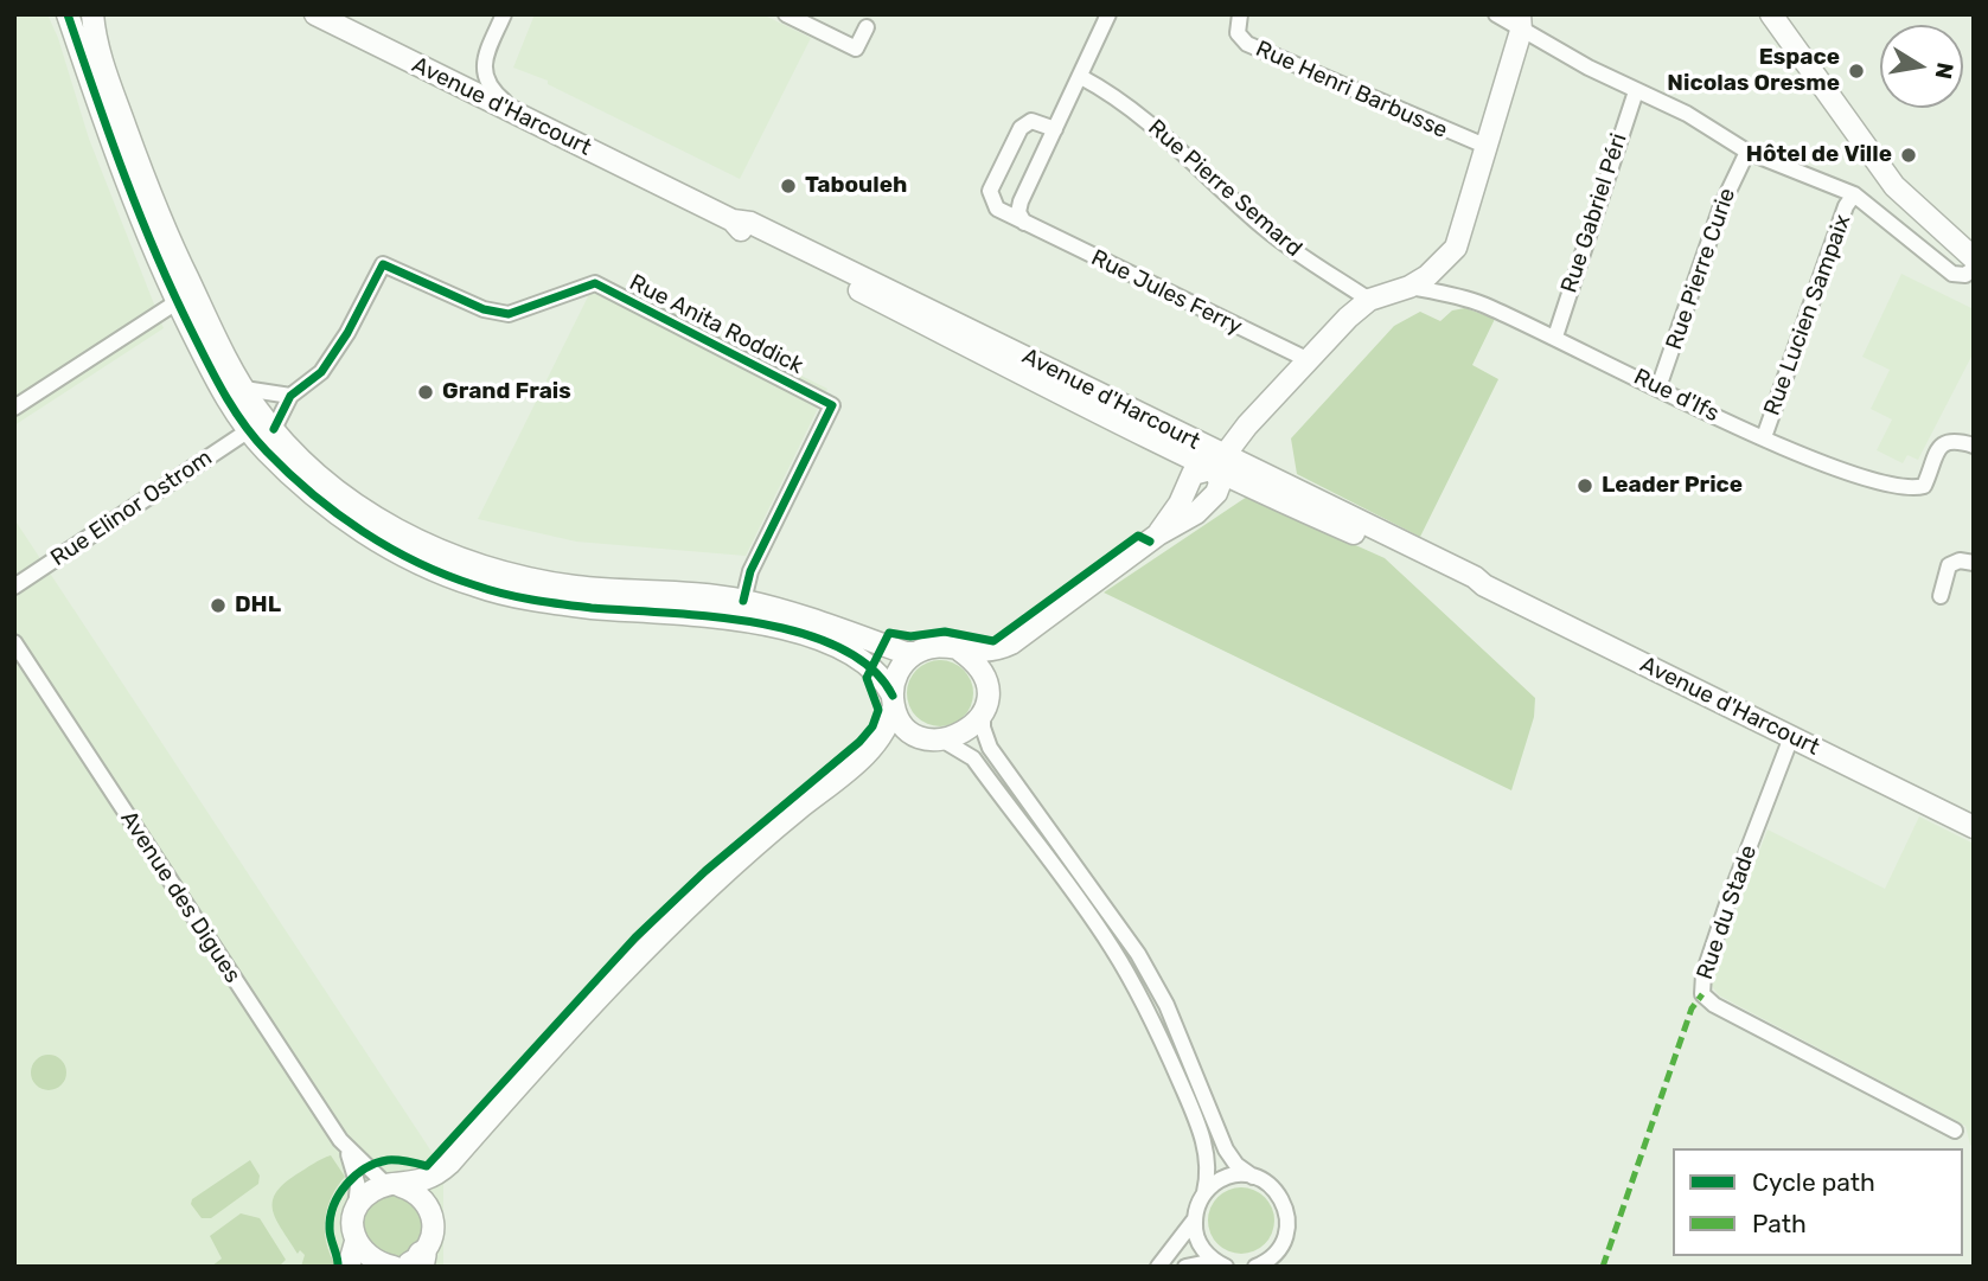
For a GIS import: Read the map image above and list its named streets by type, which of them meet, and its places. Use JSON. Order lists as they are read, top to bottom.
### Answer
{
  "streets": {
    "main road": ["Avenue d'Harcourt"],
    "street": [
      "Rue Henri Barbusse",
      "Rue Pierre Semard",
      "Rue Gabriel Péri",
      "Rue Pierre Curie",
      "Rue Jules Ferry",
      "Rue Lucien Sampaix",
      "Rue Anita Roddick",
      "Rue d'Ifs",
      "Rue Elinor Ostrom",
      "Avenue des Digues",
      "Rue du Stade"
    ]
  },
  "crossings": [
    ["Avenue d'Harcourt", "Rue du Stade"],
    ["Rue Gabriel Péri", "Rue d'Ifs"],
    ["Rue Pierre Curie", "Rue d'Ifs"],
    ["Rue Lucien Sampaix", "Rue d'Ifs"]
  ],
  "places": [
    "Espace Nicolas Oresme",
    "Hôtel de Ville",
    "Tabouleh",
    "Grand Frais",
    "Leader Price",
    "DHL"
  ],
  "legend": ["Cycle path", "Path"],
  "north": "right"
}
